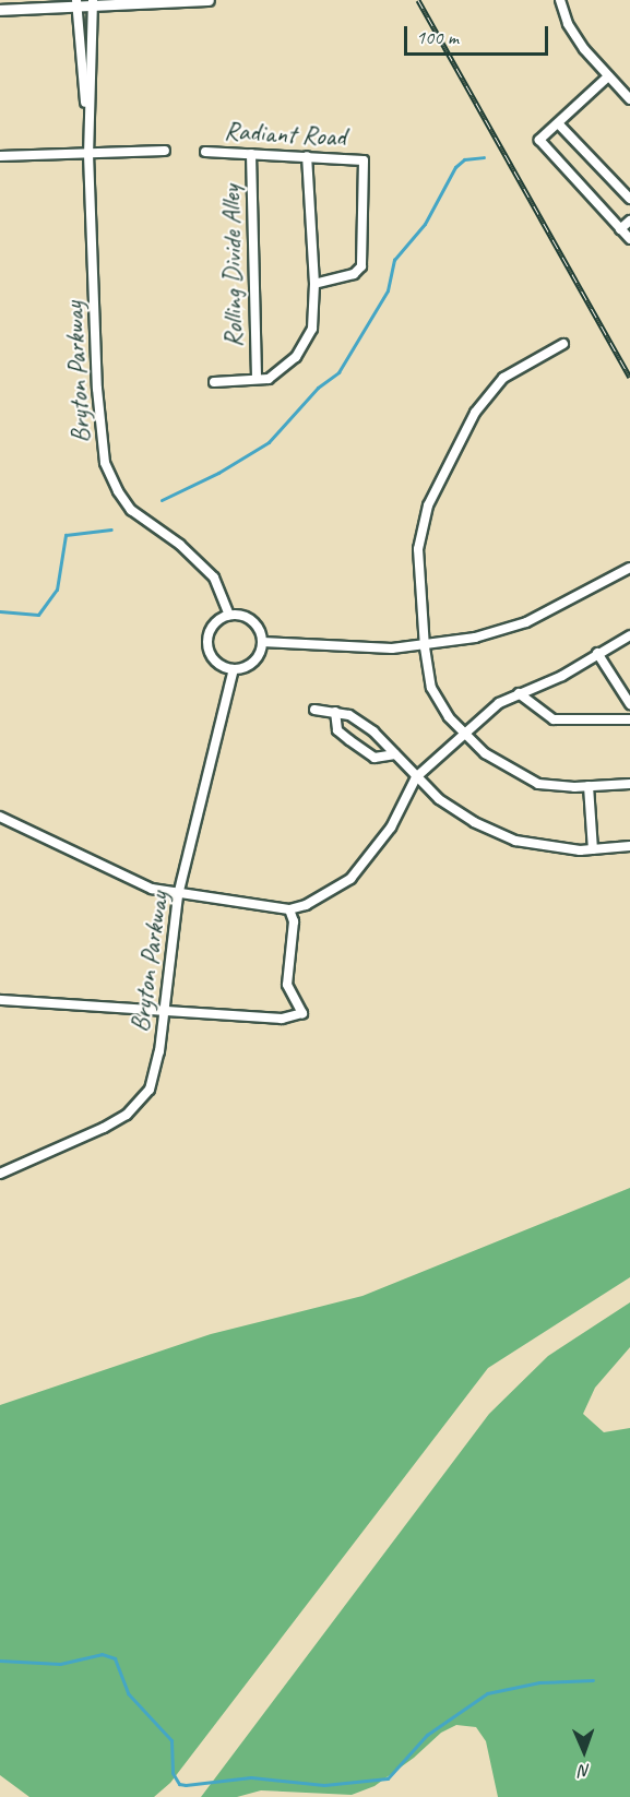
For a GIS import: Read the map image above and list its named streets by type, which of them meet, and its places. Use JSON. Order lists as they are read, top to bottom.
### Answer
{
  "streets": {
    "street": ["Radiant Road", "Rolling Divide Alley", "Bryton Parkway"]
  },
  "crossings": [
    ["Radiant Road", "Rolling Divide Alley"]
  ],
  "scale_bar": "100 m",
  "north": "bottom"
}
